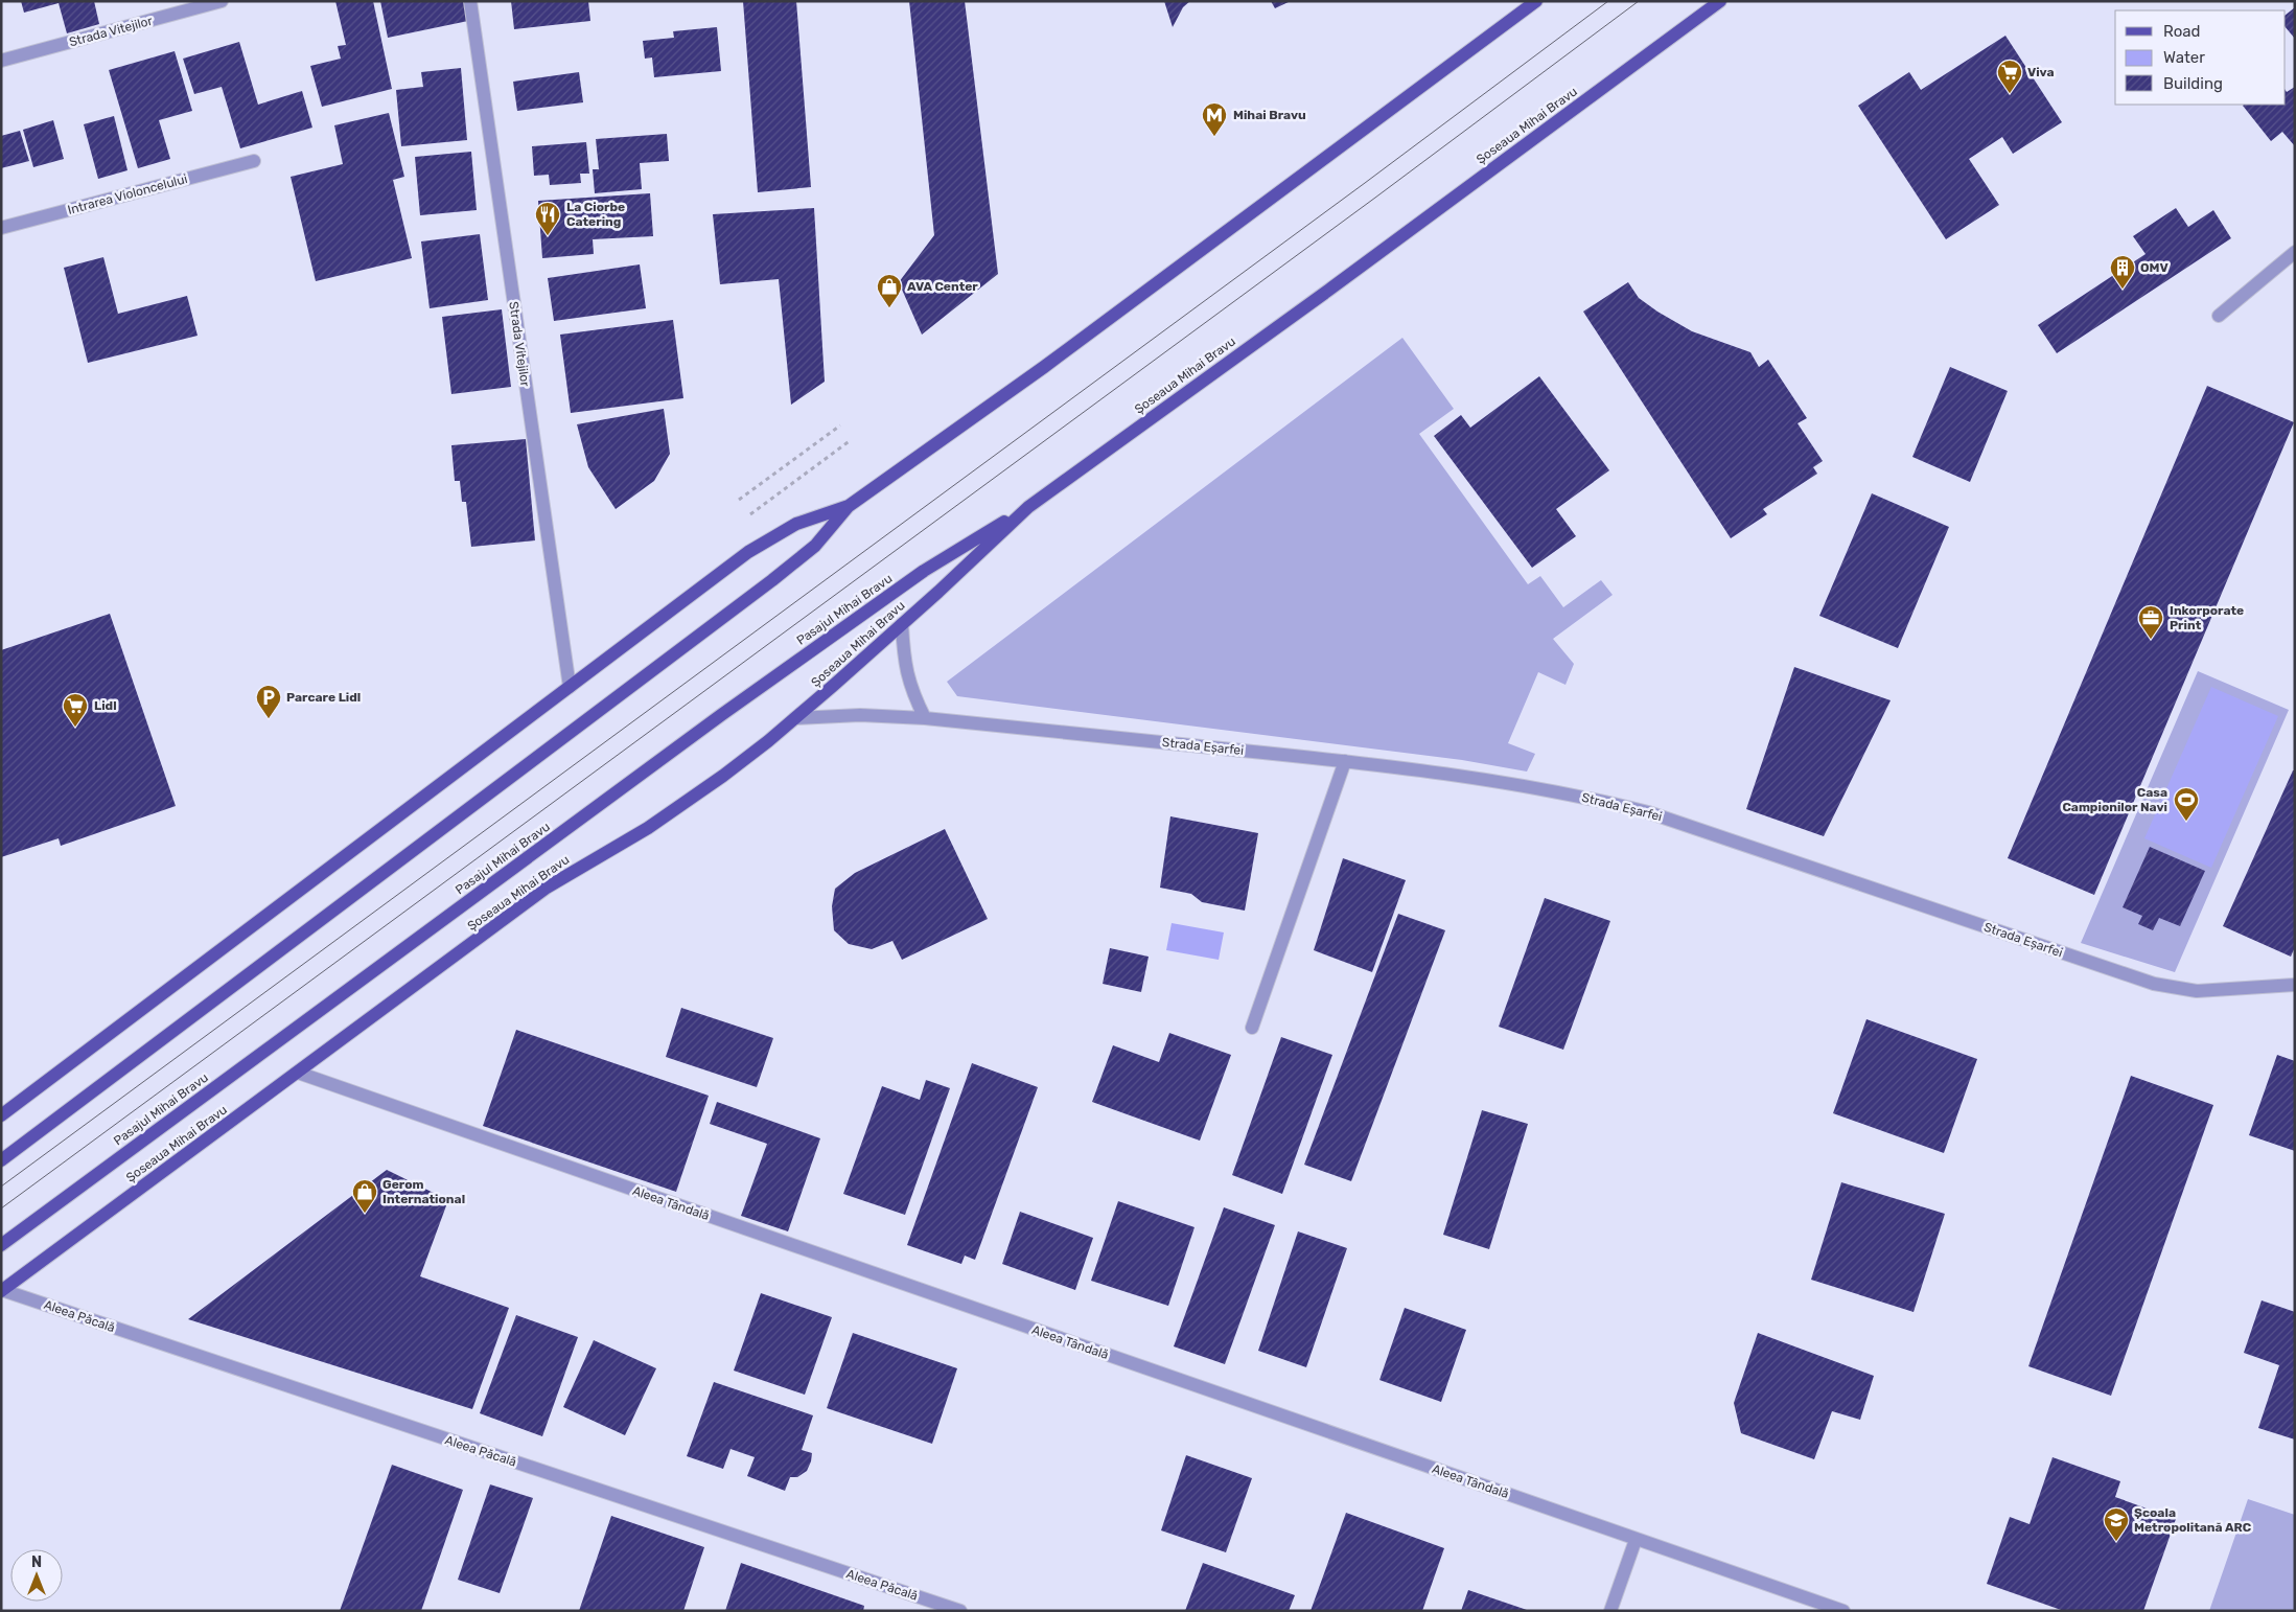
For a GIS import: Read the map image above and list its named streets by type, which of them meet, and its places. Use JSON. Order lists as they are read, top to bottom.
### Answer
{
  "streets": {
    "main road": ["Șoseaua Mihai Bravu", "Pasajul Mihai Bravu"],
    "street": [
      "Strada Vitejilor",
      "Intrarea Violoncelului",
      "Strada Eșarfei",
      "Aleea Tândală",
      "Aleea Păcală"
    ]
  },
  "crossings": [
    ["Șoseaua Mihai Bravu", "Pasajul Mihai Bravu"],
    ["Șoseaua Mihai Bravu", "Strada Eșarfei"],
    ["Șoseaua Mihai Bravu", "Aleea Tândală"],
    ["Șoseaua Mihai Bravu", "Aleea Păcală"]
  ],
  "places": {
    "supermarket": ["Viva", "Lidl"],
    "metro station": ["Mihai Bravu"],
    "restaurant": ["La Ciorbe Catering"],
    "building": ["OMV"],
    "shop": ["AVA Center", "Gerom International"],
    "office": ["Inkorporate Print"],
    "parking": ["Parcare Lidl"],
    "sports": ["Casa Campionilor Navi"],
    "school or university": ["Școala Metropolitană ARC"]
  },
  "legend": ["Road", "Water", "Building"],
  "north": "top"
}
